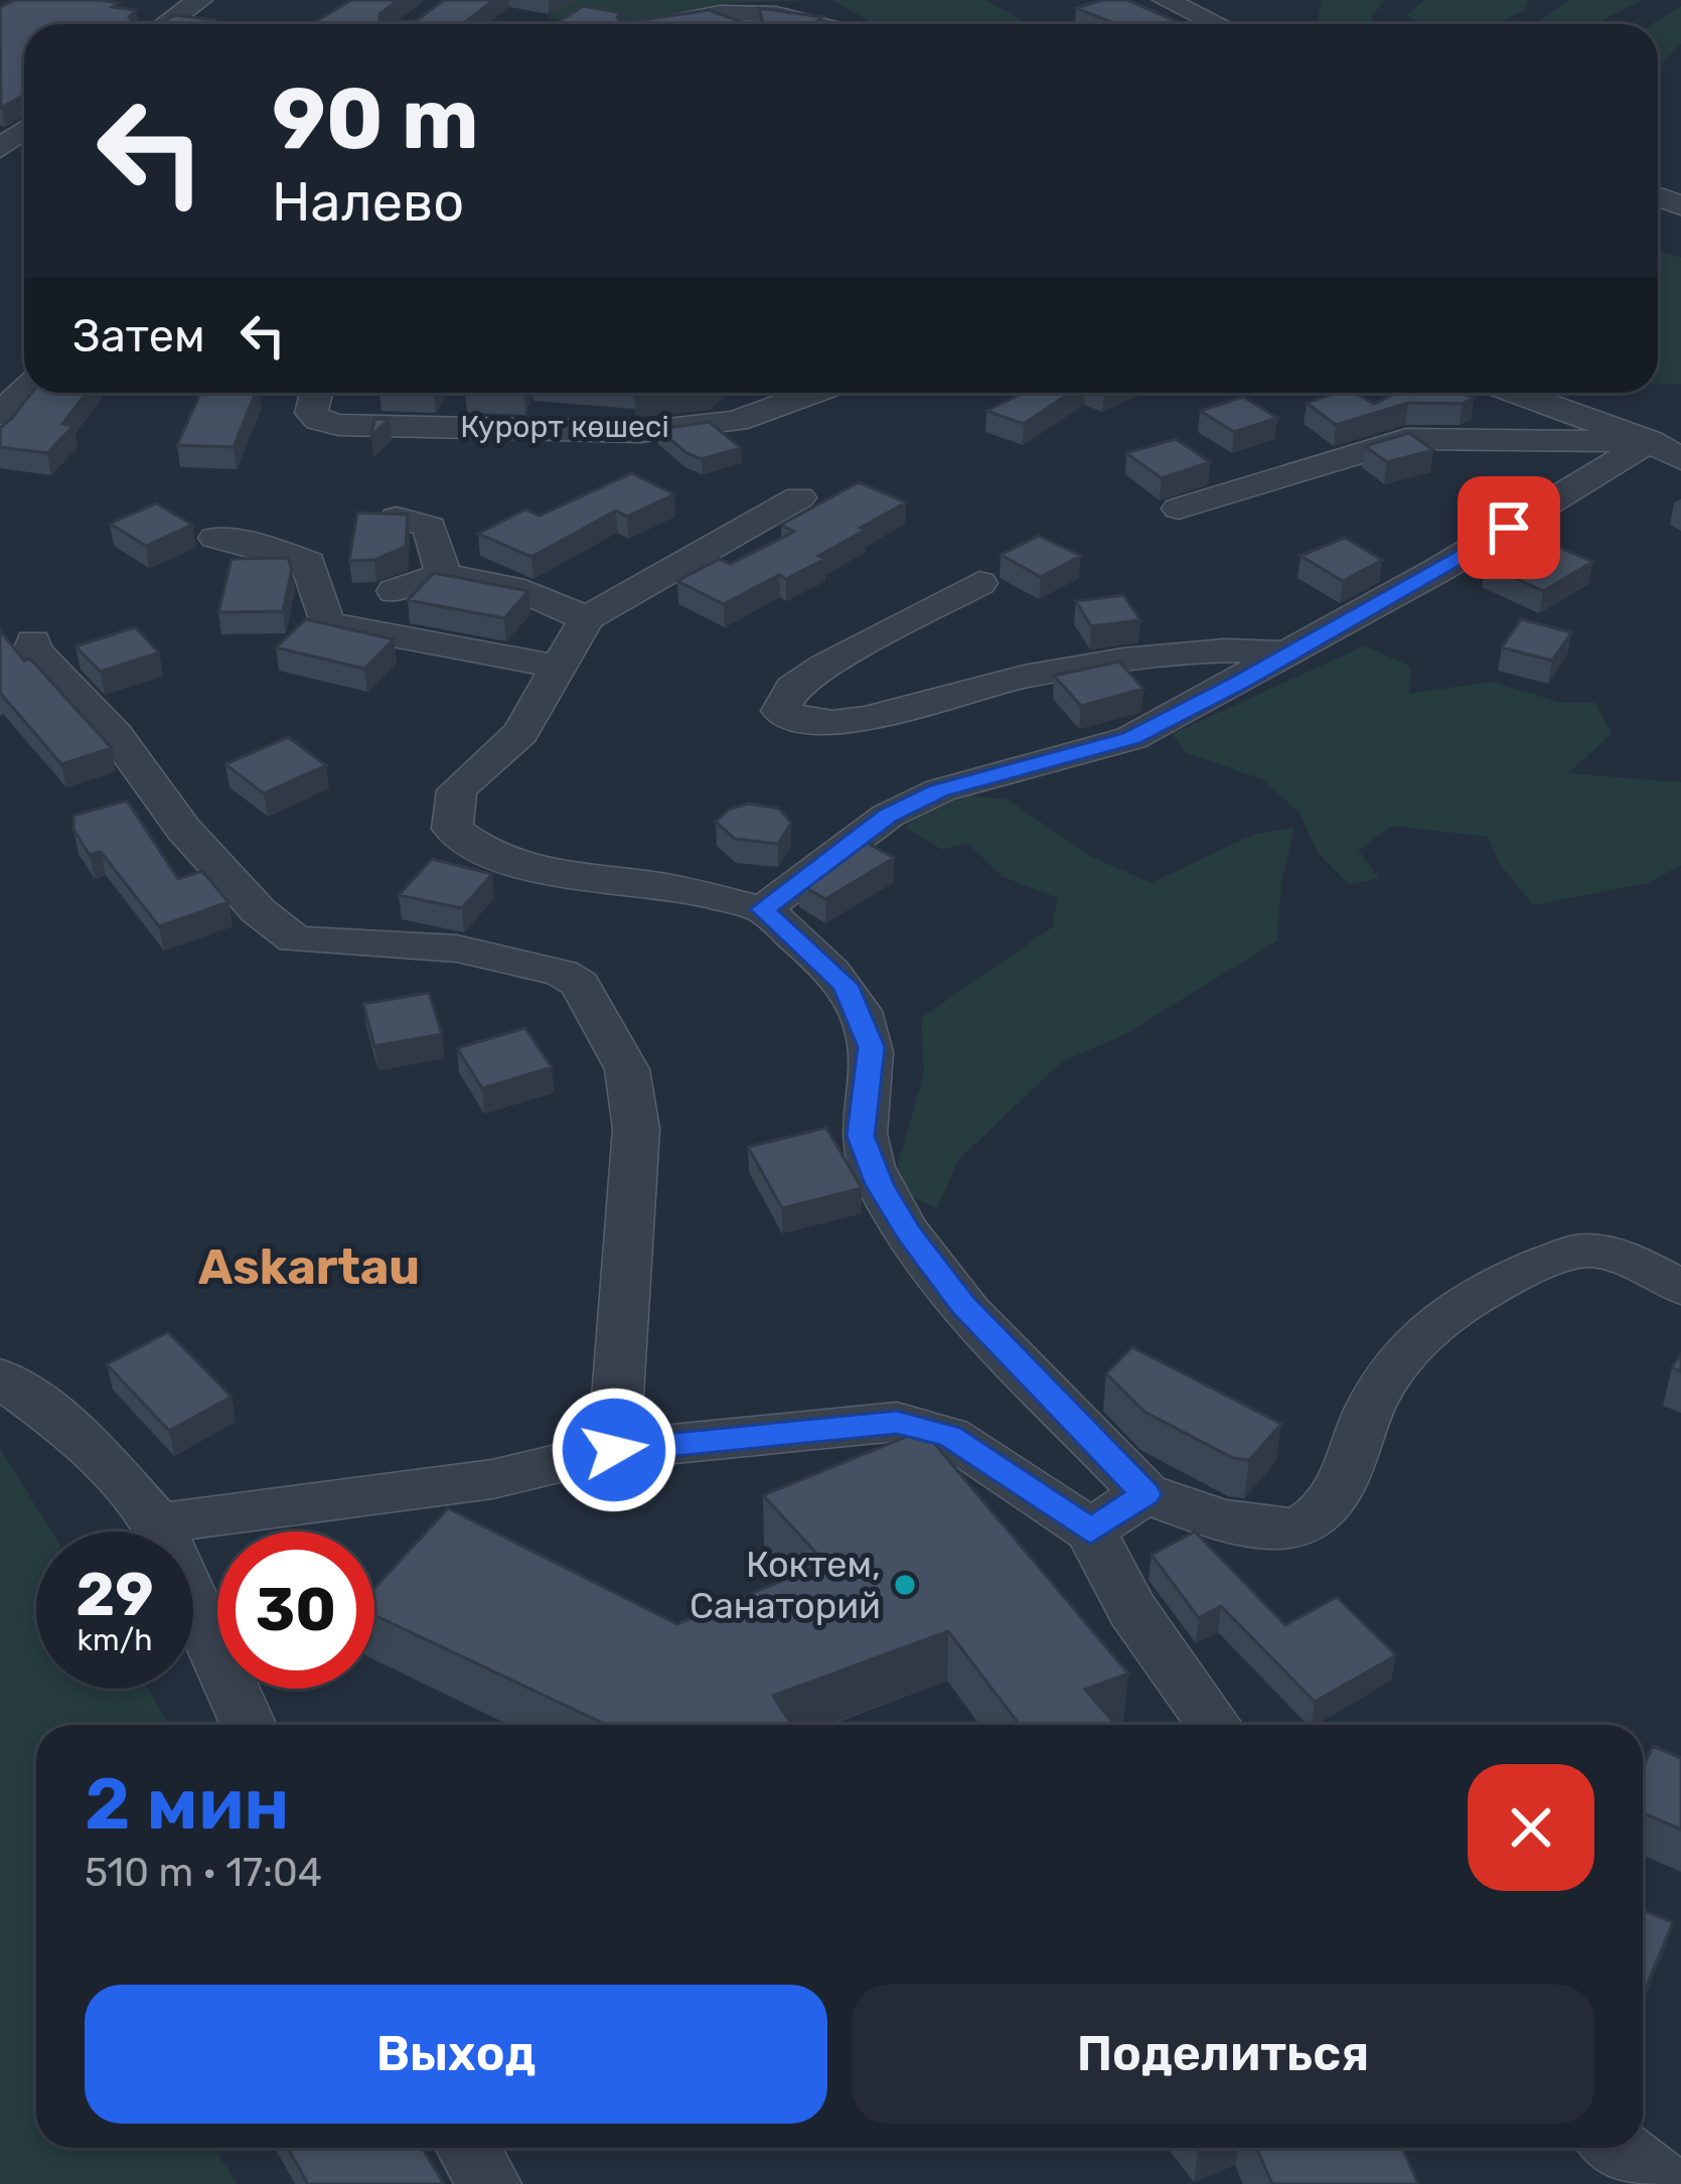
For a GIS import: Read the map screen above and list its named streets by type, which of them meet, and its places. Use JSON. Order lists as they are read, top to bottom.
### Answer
{
  "streets": {
    "street": ["Курорт көшесі"]
  },
  "districts": ["Askartau"],
  "places": ["Коктем, Санаторий"],
  "page": {
    "turn": ["90 m", "Налево"],
    "then": "Затем",
    "speed": "29 km/h",
    "limit": "30",
    "heading": ["2 мин", "510 m · 17:04"],
    "buttons": ["Выход", "Поделиться"]
  }
}
